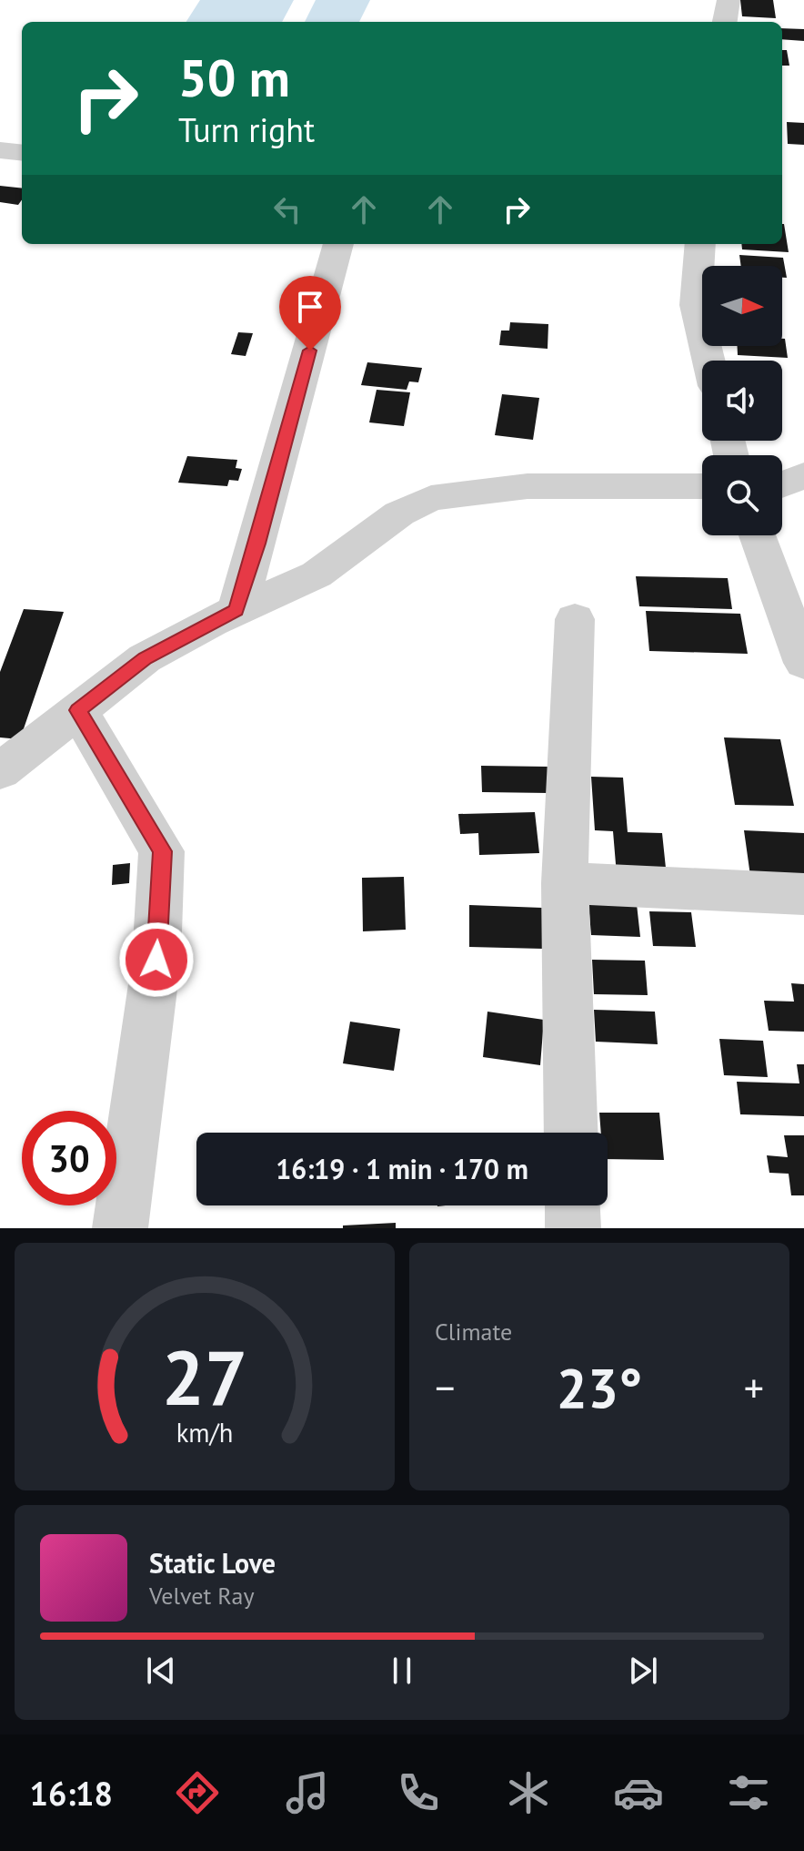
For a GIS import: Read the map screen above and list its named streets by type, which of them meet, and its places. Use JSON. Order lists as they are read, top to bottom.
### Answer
{
  "north": "right",
  "page": {
    "turn": ["50 m", "Turn right"],
    "limit": "30",
    "trip": "16:19 · 1 min · 170 m",
    "tile": "Climate",
    "heat": ["−", "23°", "+"],
    "song": ["Static Love", "Velvet Ray"],
    "tabs": "16:18",
    "gauge": ["27", "km/h"]
  }
}
